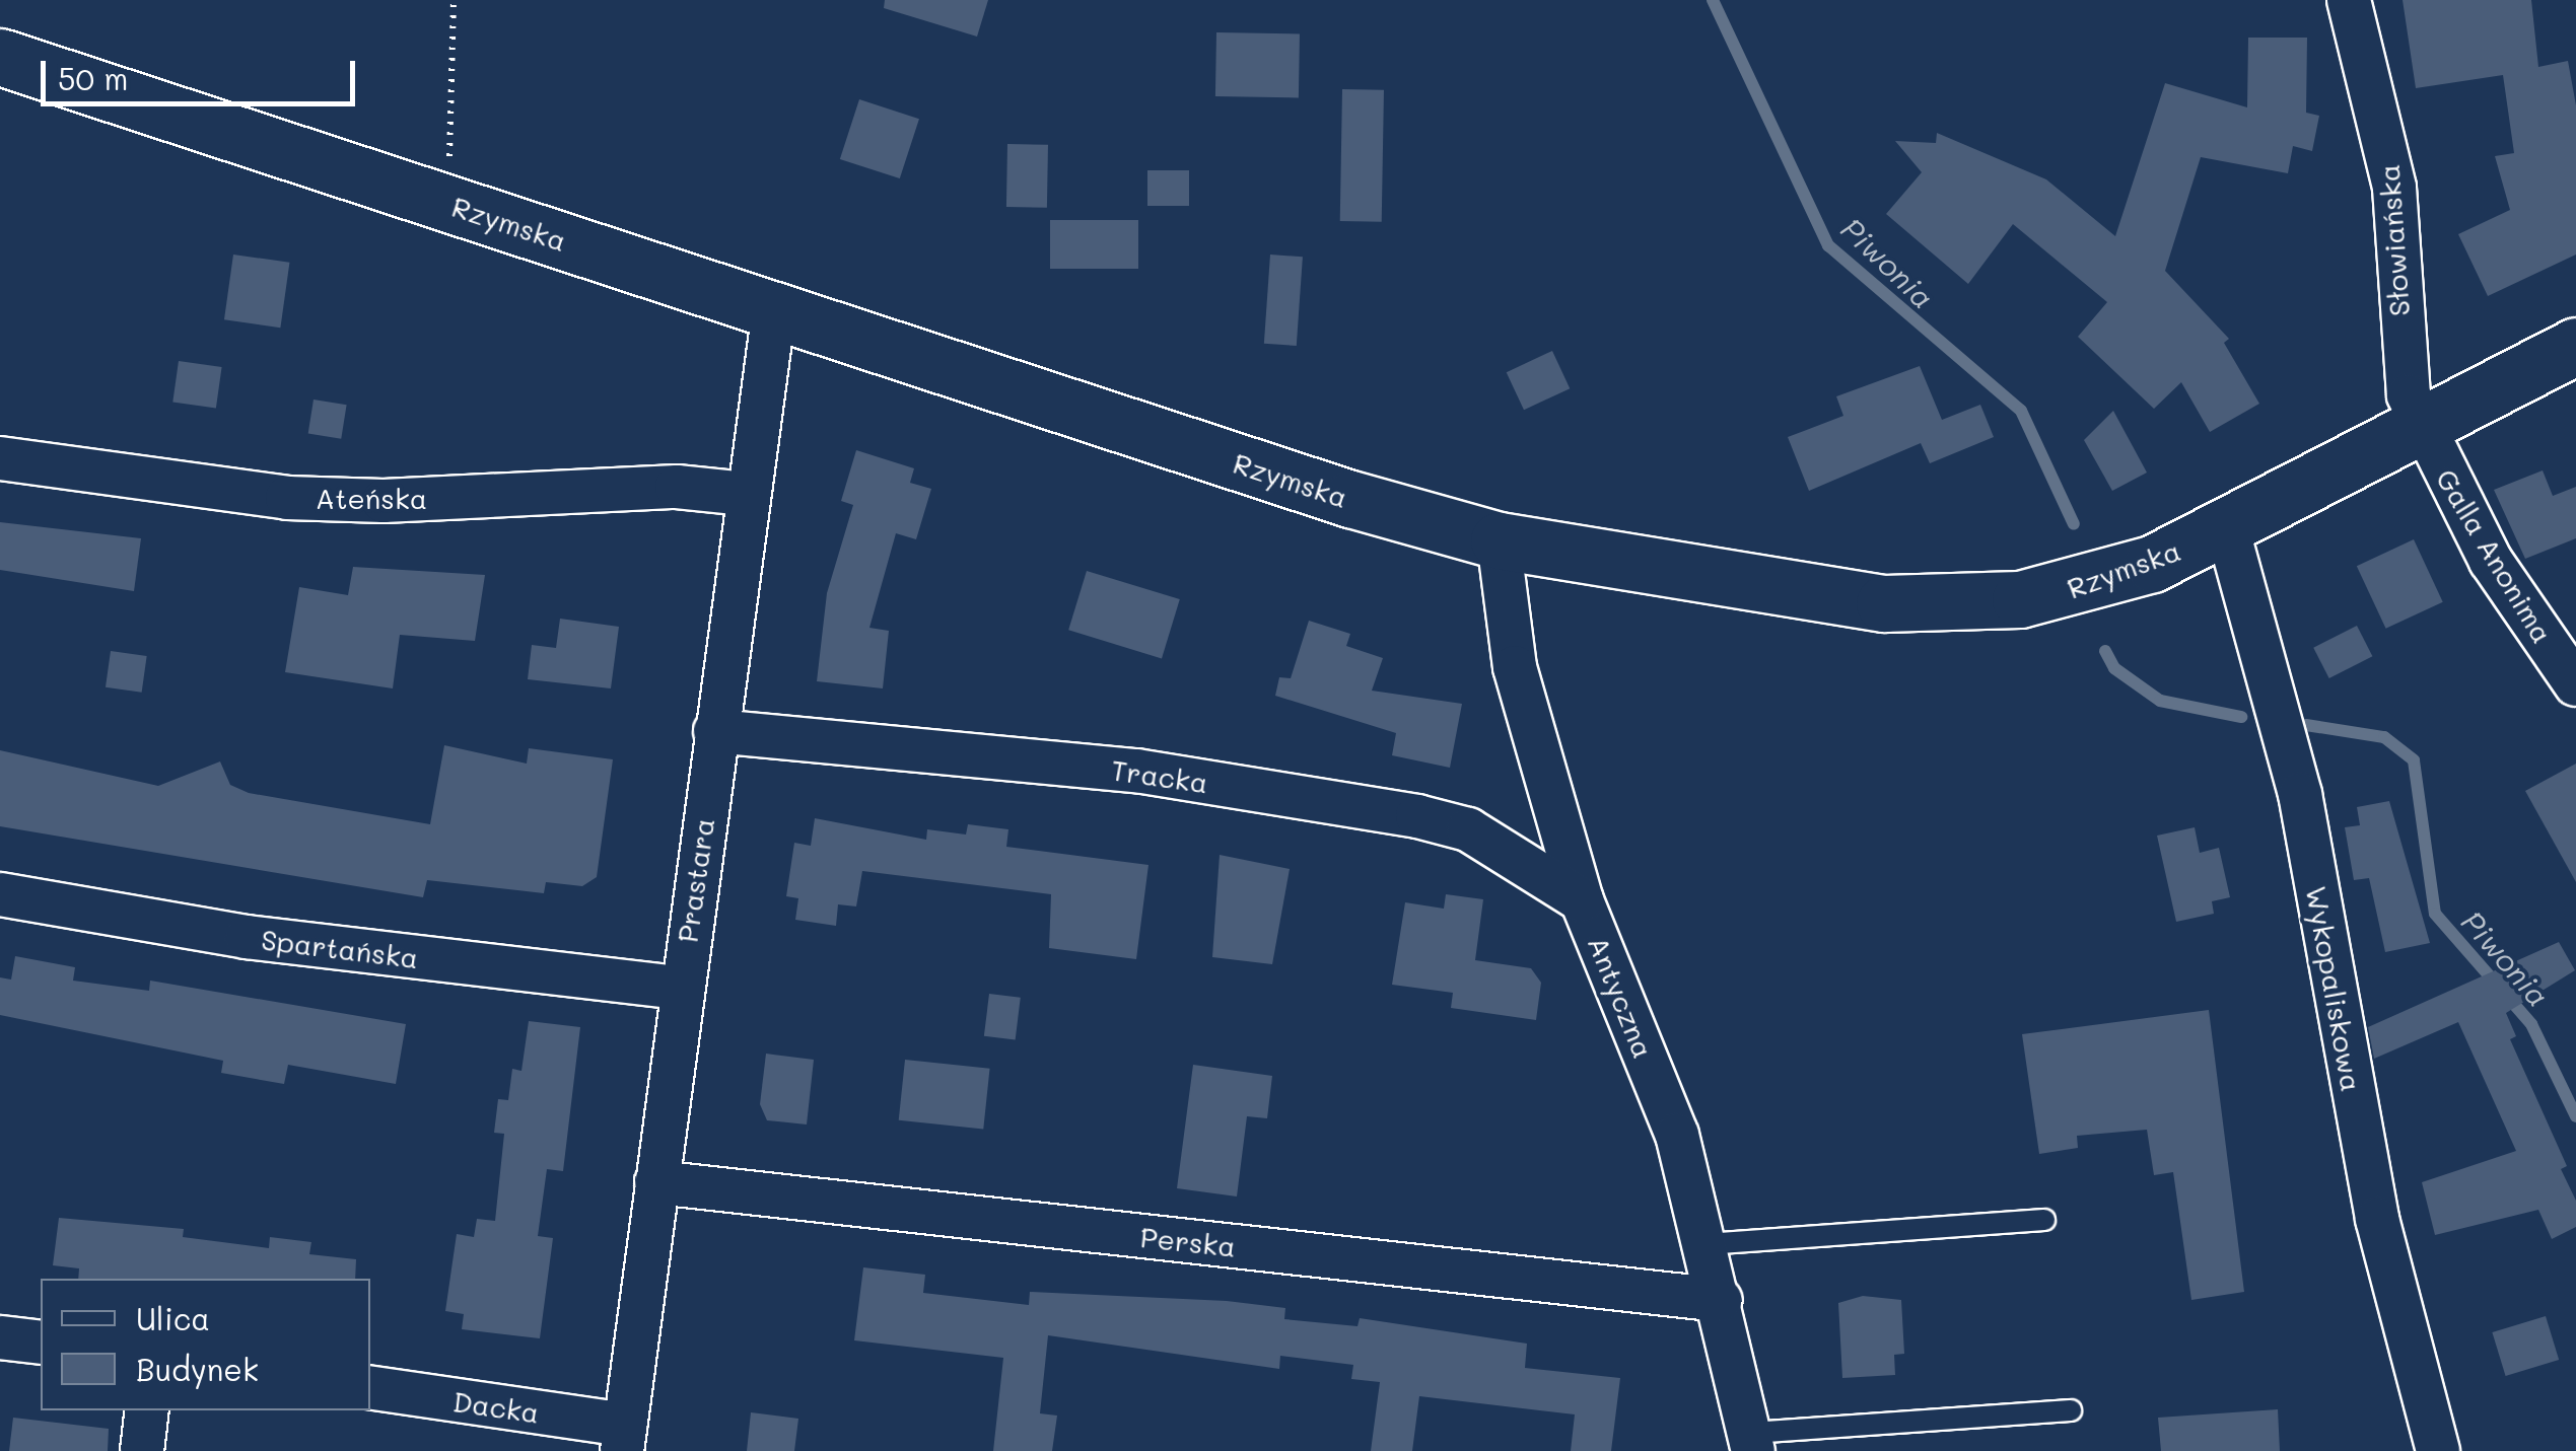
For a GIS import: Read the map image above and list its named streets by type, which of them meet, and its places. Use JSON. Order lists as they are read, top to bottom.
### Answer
{
  "streets": {
    "main road": ["Rzymska"],
    "street": [
      "Słowiańska",
      "Ateńska",
      "Galla Anonima",
      "Tracka",
      "Prastara",
      "Spartańska",
      "Wykopaliskowa",
      "Antyczna",
      "Perska",
      "Dacka"
    ]
  },
  "crossings": [
    ["Rzymska", "Słowiańska"],
    ["Rzymska", "Galla Anonima"],
    ["Rzymska", "Prastara"],
    ["Rzymska", "Wykopaliskowa"],
    ["Rzymska", "Antyczna"],
    ["Słowiańska", "Galla Anonima"],
    ["Ateńska", "Prastara"],
    ["Tracka", "Prastara"],
    ["Tracka", "Antyczna"],
    ["Prastara", "Spartańska"],
    ["Prastara", "Perska"],
    ["Prastara", "Dacka"],
    ["Antyczna", "Perska"]
  ],
  "water": ["Piwonia"],
  "legend": ["Ulica", "Budynek"],
  "scale_bar": "50 m"
}
